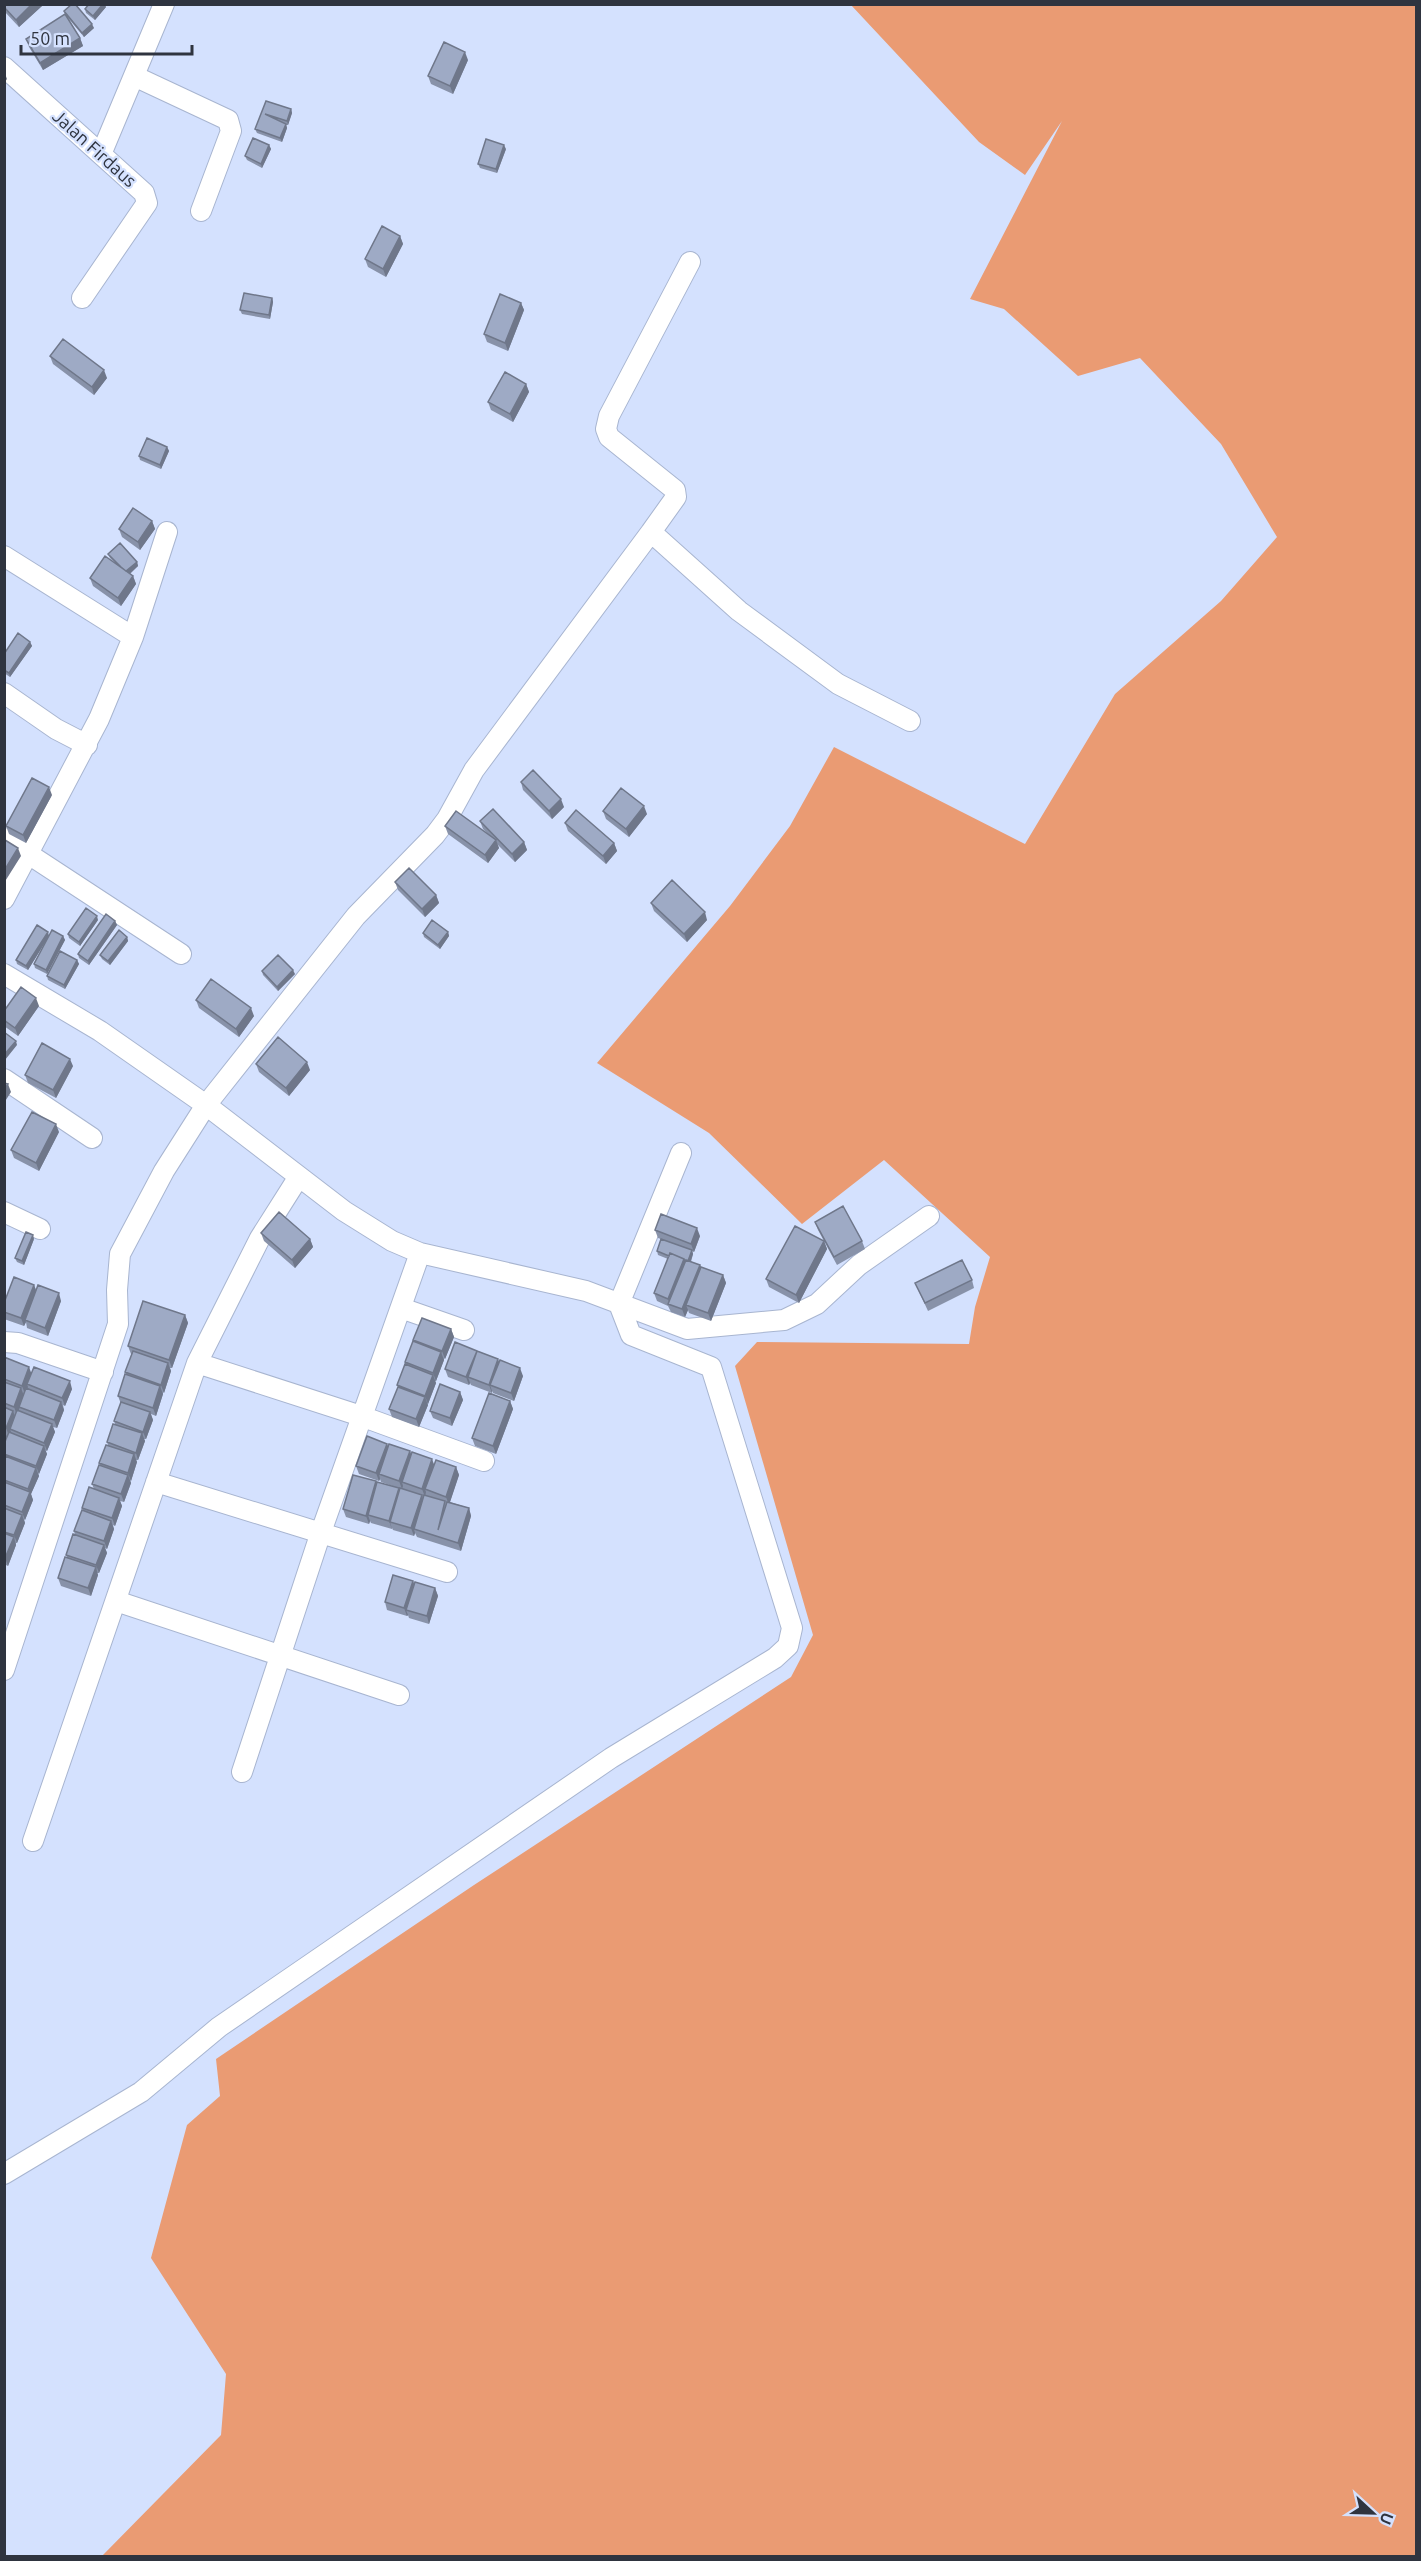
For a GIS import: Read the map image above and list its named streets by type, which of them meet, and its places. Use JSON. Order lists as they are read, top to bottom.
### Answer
{
  "streets": {
    "street": ["Jalan Firdaus"]
  },
  "scale_bar": "50 m",
  "north": "right"
}
